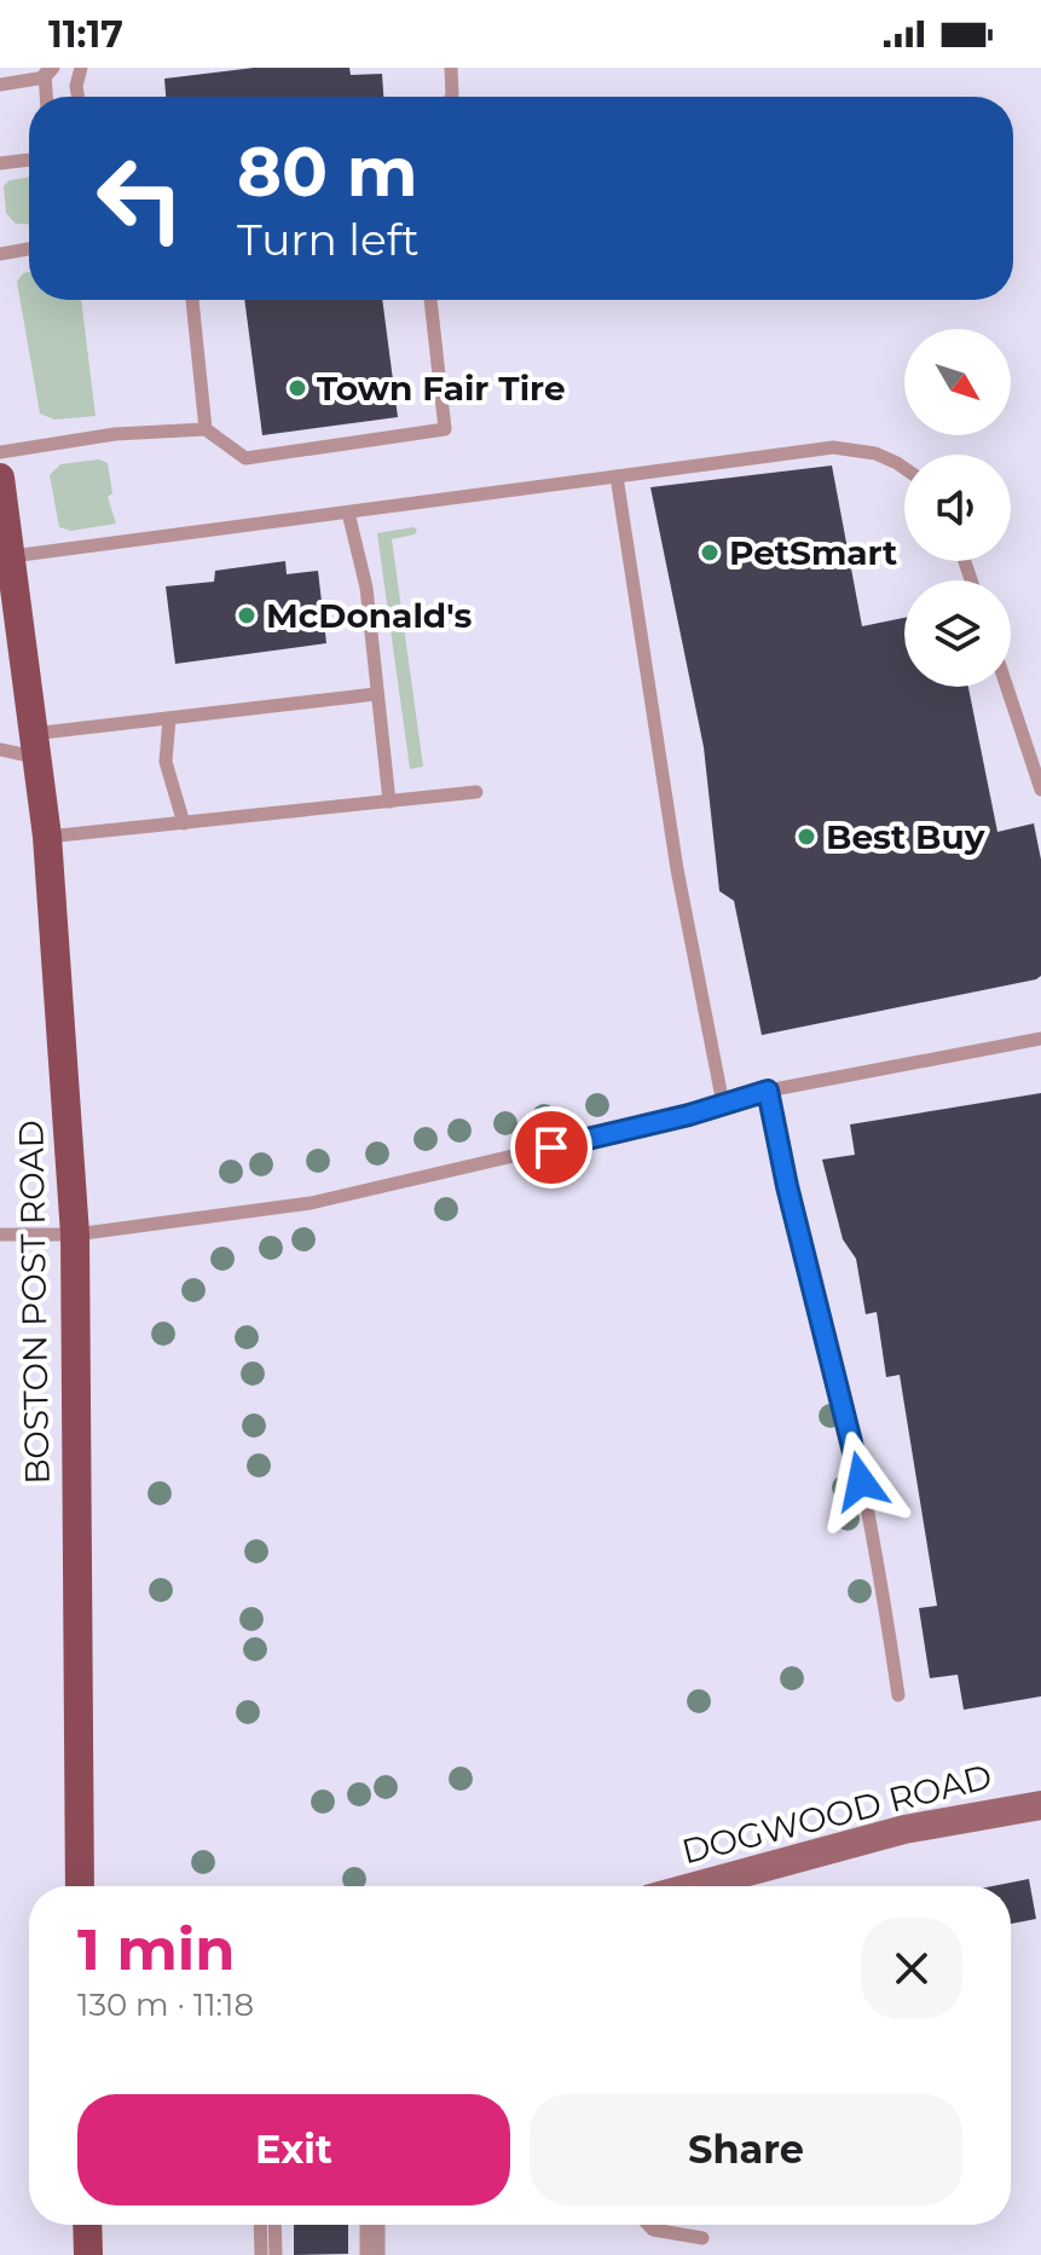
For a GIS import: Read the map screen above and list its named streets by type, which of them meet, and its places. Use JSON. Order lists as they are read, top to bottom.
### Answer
{
  "streets": {
    "main road": ["BOSTON POST ROAD"],
    "street": ["DOGWOOD ROAD"]
  },
  "places": [
    "Town Fair Tire",
    "PetSmart",
    "McDonald's",
    "Best Buy"
  ],
  "north": "bottom right",
  "page": {
    "status": "11:17",
    "turn": ["80 m", "Turn left"],
    "heading": ["1 min", "130 m · 11:18"],
    "buttons": ["Exit", "Share"]
  }
}
